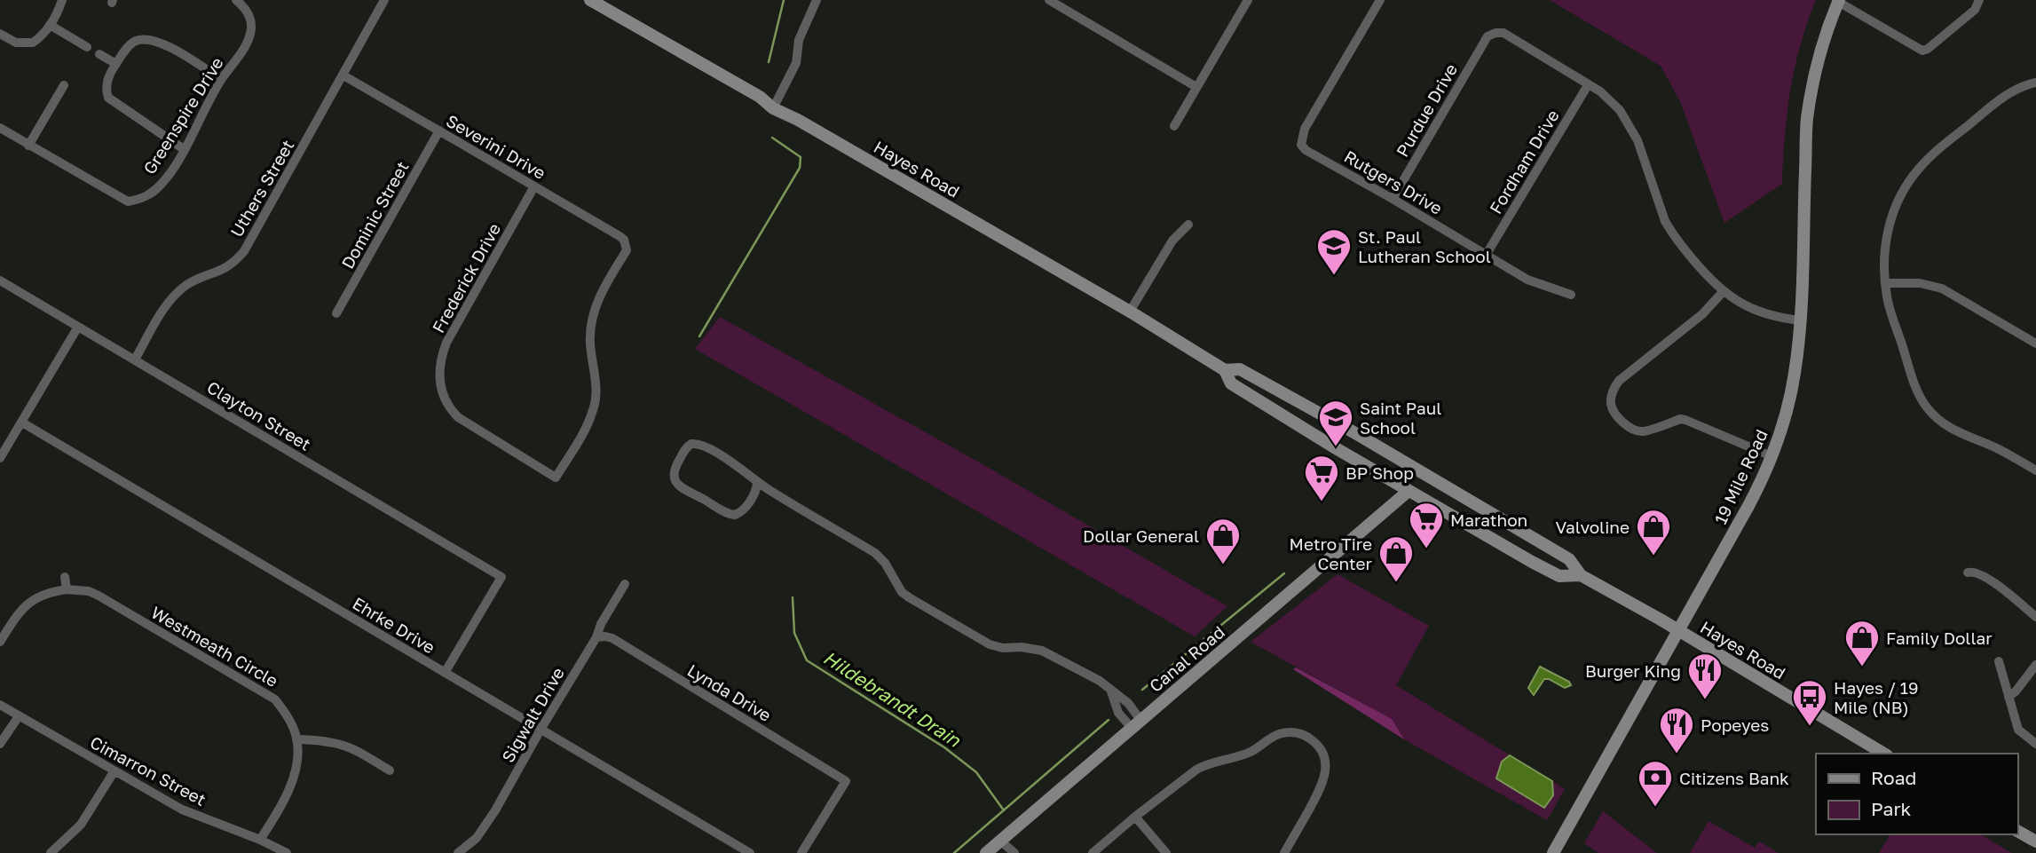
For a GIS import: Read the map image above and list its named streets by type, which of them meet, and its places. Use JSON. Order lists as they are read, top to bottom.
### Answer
{
  "streets": {
    "street": [
      "Purdue Drive",
      "Greenspire Drive",
      "Severini Drive",
      "Fordham Drive",
      "Hayes Road",
      "Rutgers Drive",
      "Uthers Street",
      "Dominic Street",
      "Frederick Drive",
      "Clayton Street",
      "19 Mile Road",
      "Ehrke Drive",
      "Westmeath Circle",
      "Canal Road",
      "Lynda Drive",
      "Sigwalt Drive",
      "Cimarron Street"
    ]
  },
  "crossings": [
    ["Purdue Drive", "Fordham Drive"],
    ["Purdue Drive", "Rutgers Drive"],
    ["Severini Drive", "Uthers Street"],
    ["Severini Drive", "Dominic Street"],
    ["Severini Drive", "Frederick Drive"],
    ["Fordham Drive", "Rutgers Drive"],
    ["Hayes Road", "19 Mile Road"],
    ["Hayes Road", "Canal Road"],
    ["Uthers Street", "Clayton Street"],
    ["Clayton Street", "Ehrke Drive"],
    ["Ehrke Drive", "Sigwalt Drive"],
    ["Westmeath Circle", "Cimarron Street"],
    ["Lynda Drive", "Sigwalt Drive"]
  ],
  "water": ["Hildebrandt Drain"],
  "places": {
    "school or university": ["St. Paul Lutheran School", "Saint Paul School"],
    "supermarket": ["BP Shop", "Marathon"],
    "shop": [
      "Valvoline",
      "Dollar General",
      "Metro Tire Center",
      "Family Dollar"
    ],
    "restaurant": ["Burger King", "Popeyes"],
    "bus stop": ["Hayes / 19 Mile (NB)"],
    "bank": ["Citizens Bank"]
  },
  "legend": ["Road", "Park"]
}
